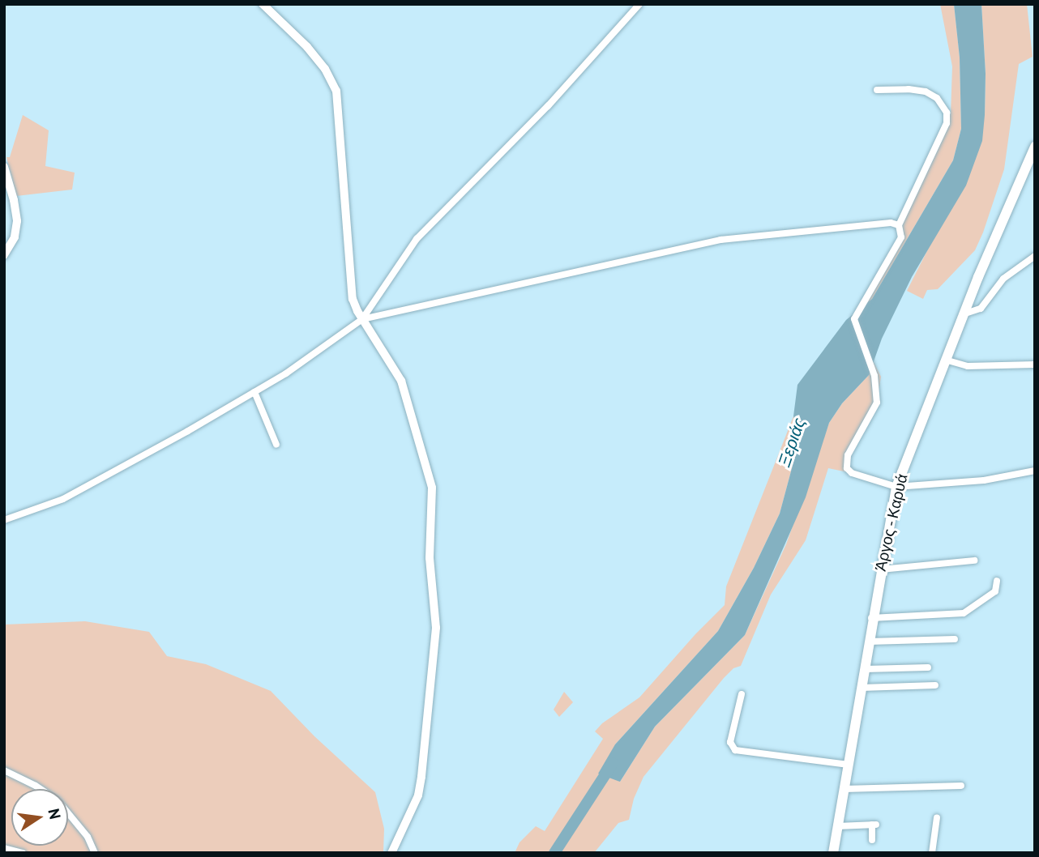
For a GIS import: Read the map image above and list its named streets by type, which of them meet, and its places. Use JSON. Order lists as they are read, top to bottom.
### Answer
{
  "streets": {
    "main road": ["Άργος - Καρυά"]
  },
  "water": ["Ξεριάς"],
  "north": "right"
}
